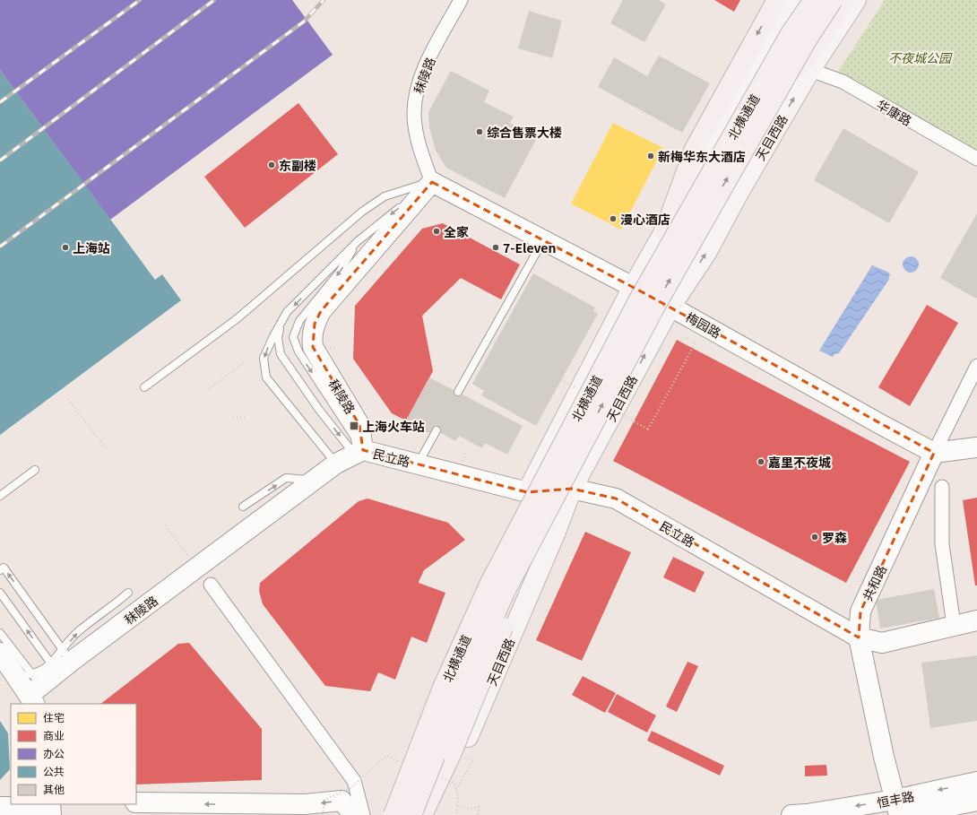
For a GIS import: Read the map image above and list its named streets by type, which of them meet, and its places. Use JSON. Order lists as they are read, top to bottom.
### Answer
{
  "streets": {
    "highway": ["北横通道"],
    "main road": ["天目西路"],
    "street": [
      "秣陵路",
      "华康路",
      "梅园路",
      "民立路",
      "共和路",
      "恒丰路"
    ]
  },
  "crossings": [
    ["秣陵路", "梅园路"],
    ["秣陵路", "民立路"],
    ["华康路", "天目西路"],
    ["天目西路", "梅园路"],
    ["天目西路", "民立路"],
    ["梅园路", "共和路"],
    ["民立路", "共和路"],
    ["共和路", "恒丰路"]
  ],
  "parks": ["不夜城公园"],
  "places": {
    "other": [
      "综合售票大楼",
      "新梅华东大酒店",
      "东副楼",
      "漫心酒店",
      "全家",
      "上海站",
      "7-Eleven",
      "嘉里不夜城",
      "罗森"
    ],
    "transit": ["上海火车站"]
  },
  "legend": [
    "住宅",
    "商业",
    "办公",
    "公共",
    "其他"
  ]
}
